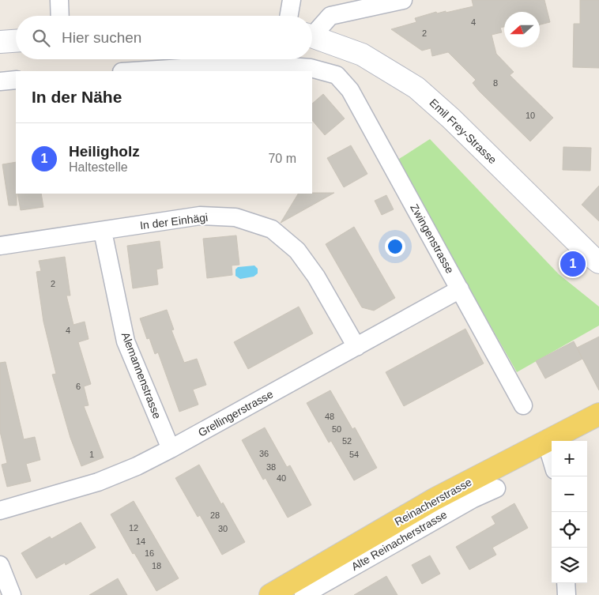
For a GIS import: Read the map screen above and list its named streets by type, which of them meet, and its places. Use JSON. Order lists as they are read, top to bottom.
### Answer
{
  "streets": {
    "main road": ["Reinacherstrasse"],
    "street": [
      "Emil Frey-Strasse",
      "In der Einhägi",
      "Zwingenstrasse",
      "Alemannenstrasse",
      "Grellingerstrasse",
      "Alte Reinacherstrasse"
    ]
  },
  "crossings": [
    ["In der Einhägi", "Alemannenstrasse"],
    ["In der Einhägi", "Grellingerstrasse"],
    ["Zwingenstrasse", "Grellingerstrasse"],
    ["Alemannenstrasse", "Grellingerstrasse"]
  ],
  "house_numbers": [
    "4",
    "2",
    "8",
    "10",
    "2",
    "4",
    "6",
    "48",
    "50",
    "52",
    "36",
    "1",
    "54",
    "38",
    "40",
    "28",
    "12",
    "30",
    "14",
    "16",
    "18"
  ],
  "north": "left",
  "page": {
    "search": "Hier suchen",
    "heading": "In der Nähe",
    "list": [
      {
        "mark": "1",
        "name": "Heiligholz",
        "note": "Haltestelle",
        "value": "70 m"
      }
    ],
    "pins": "1",
    "map_buttons": ["+", "−"]
  }
}
